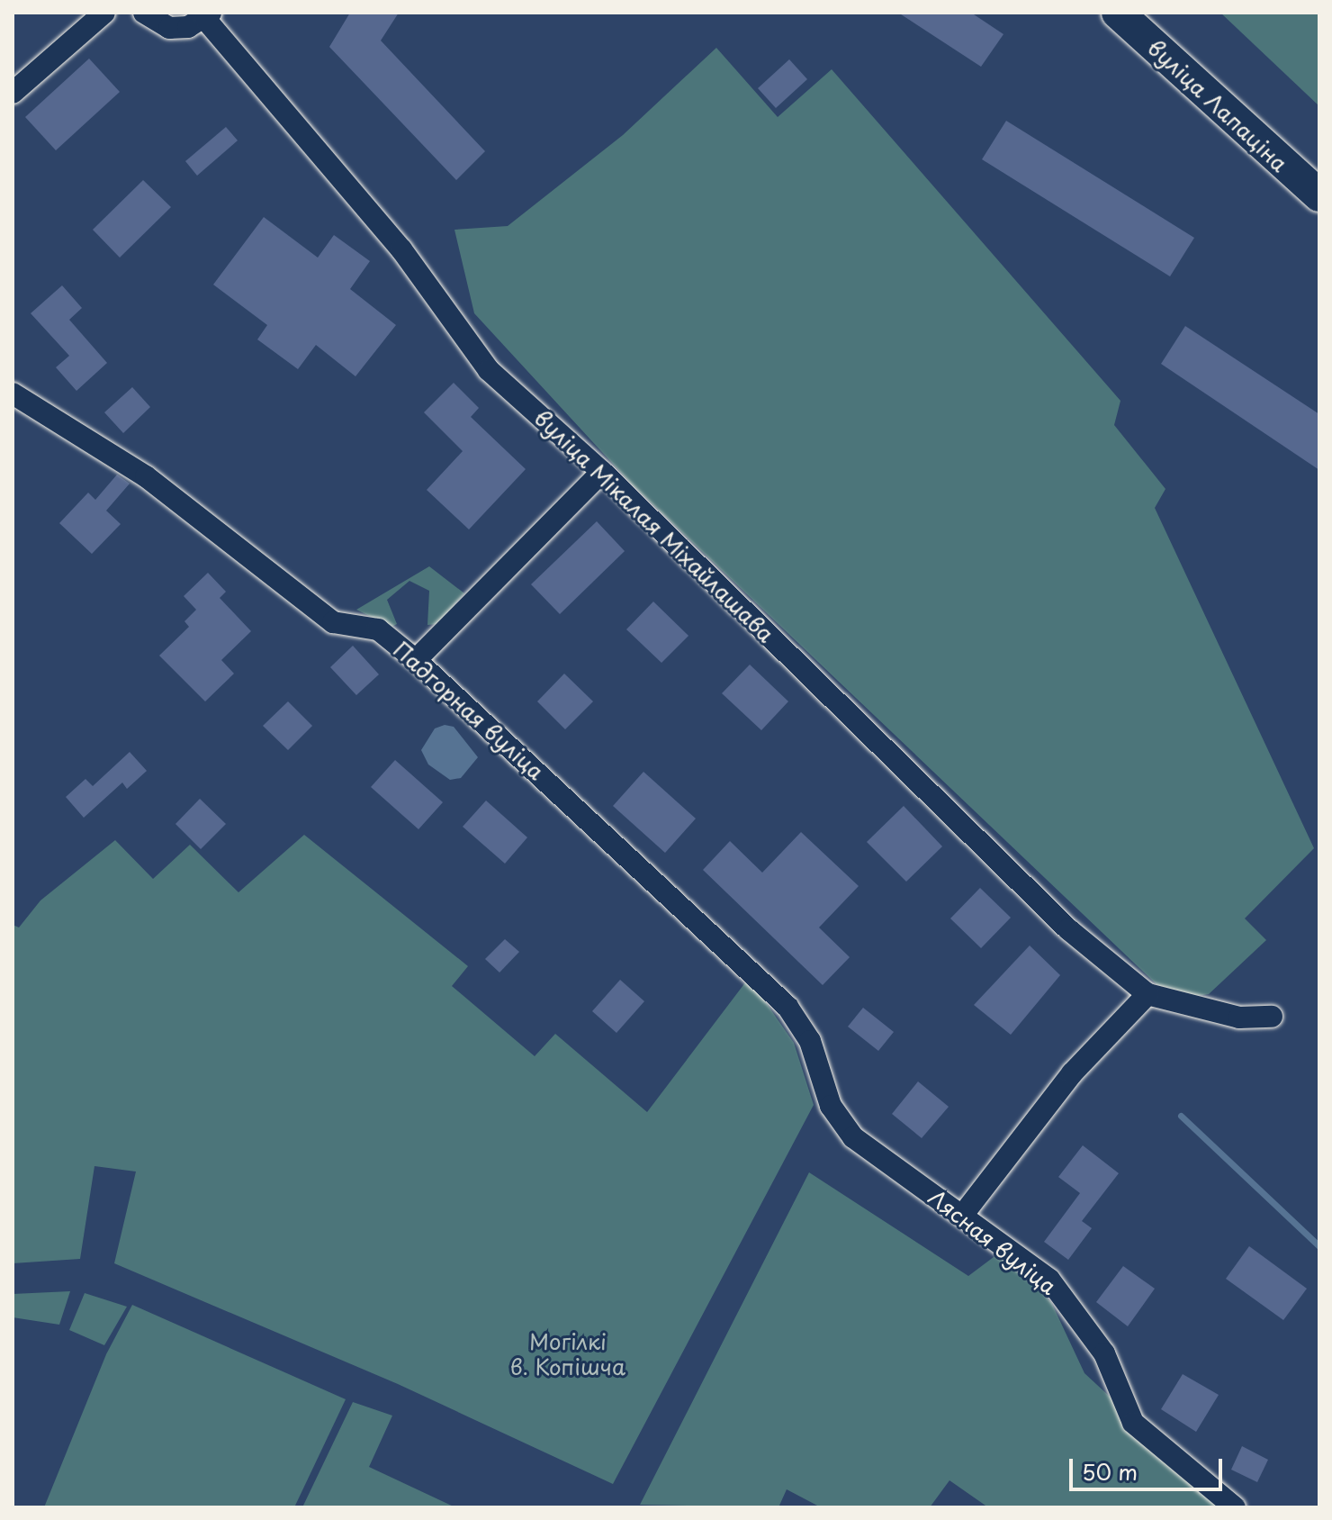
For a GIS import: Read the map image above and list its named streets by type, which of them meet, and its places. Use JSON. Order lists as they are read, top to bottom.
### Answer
{
  "streets": {
    "main road": ["вуліца Лапаціна"],
    "street": ["вуліца Мікалая Міхайлашава", "Падгорная вуліца", "Лясная вуліца"]
  },
  "crossings": [
    ["Падгорная вуліца", "Лясная вуліца"]
  ],
  "parks": ["Могілкі в. Копішча"],
  "scale_bar": "50 m"
}
